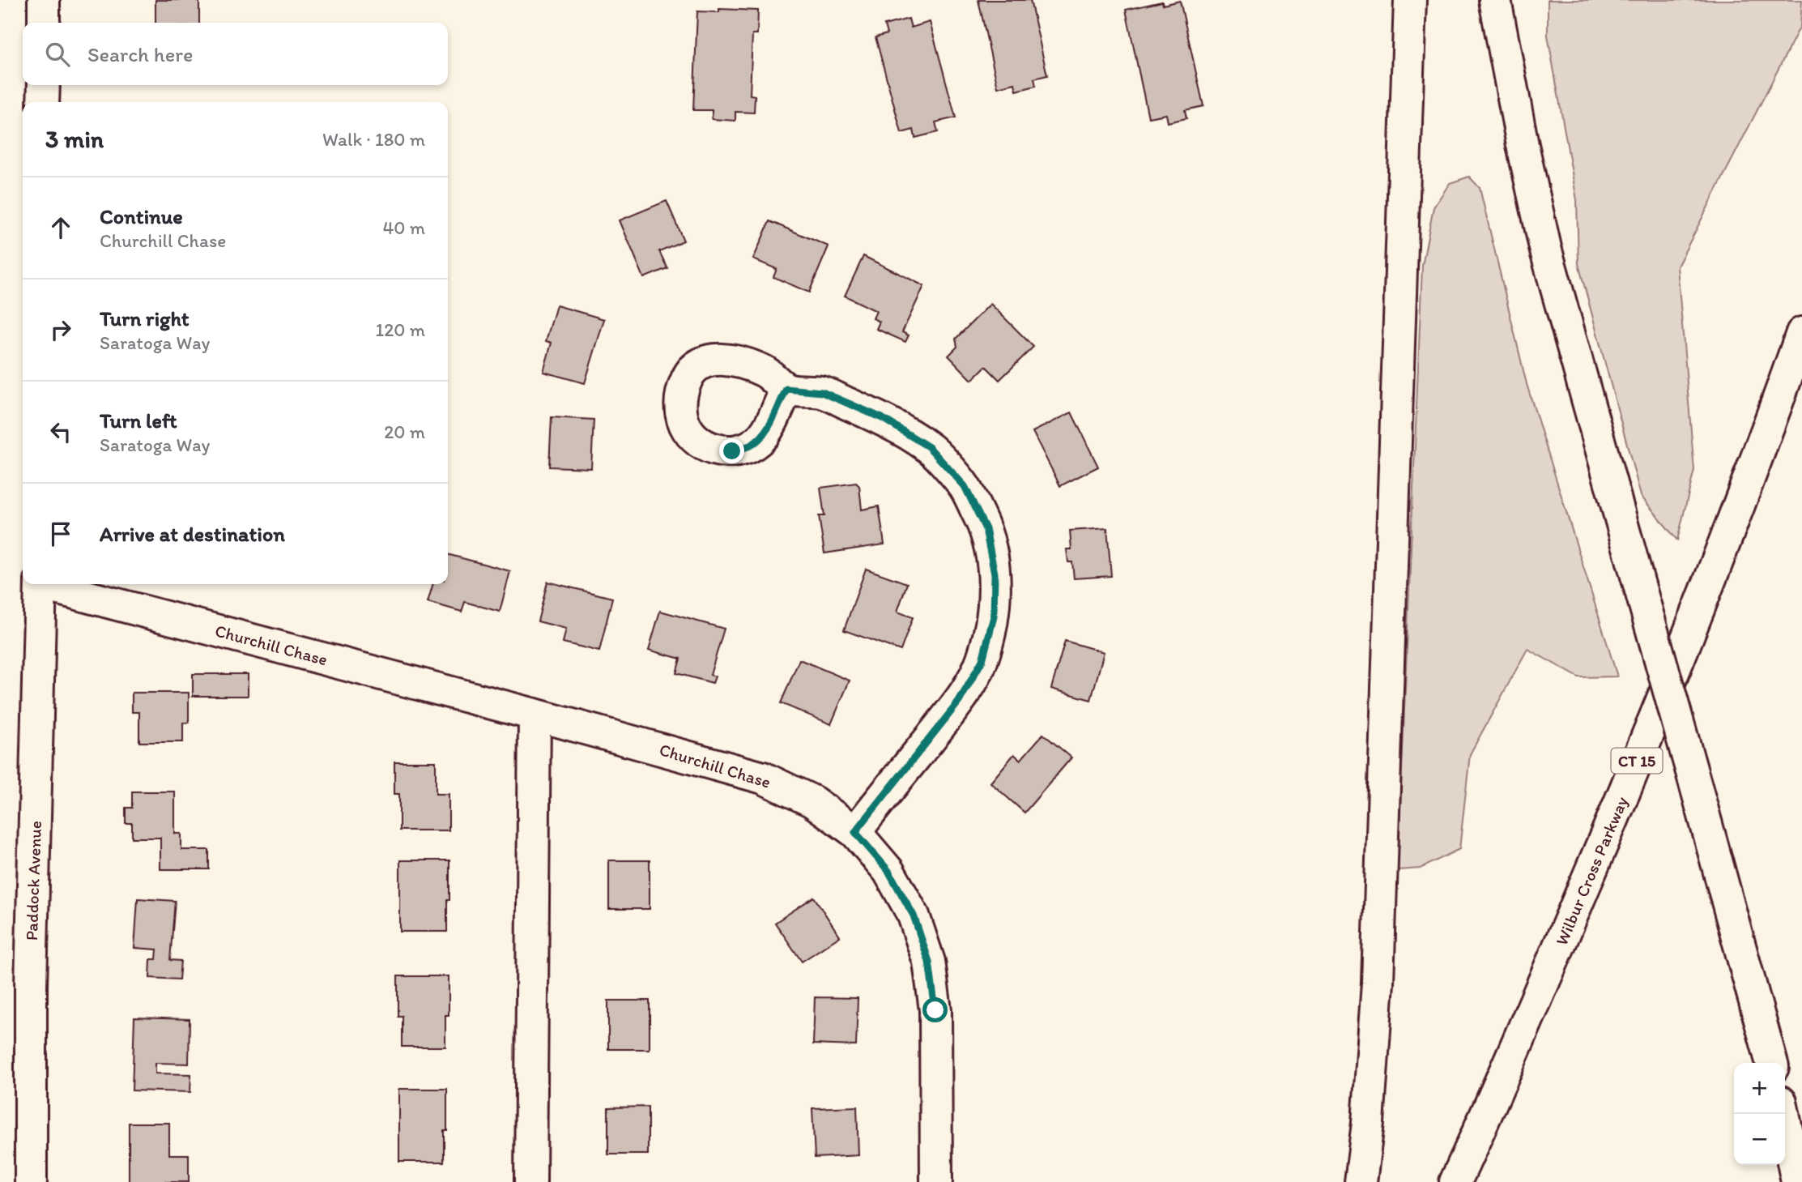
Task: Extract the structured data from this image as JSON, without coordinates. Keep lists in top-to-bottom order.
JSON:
{
  "streets": {
    "main road": [
      "Churchill Chase",
      "CT 15",
      "Wilbur Cross Parkway",
      "Paddock Avenue"
    ]
  },
  "page": {
    "search": "Search here",
    "heading": ["3 min", "Walk · 180 m"],
    "list": [
      ["Continue", "Churchill Chase", "40 m"],
      ["Turn right", "Saratoga Way", "120 m"],
      ["Turn left", "Saratoga Way", "20 m"],
      "Arrive at destination"
    ],
    "map_buttons": ["+", "−"]
  }
}
